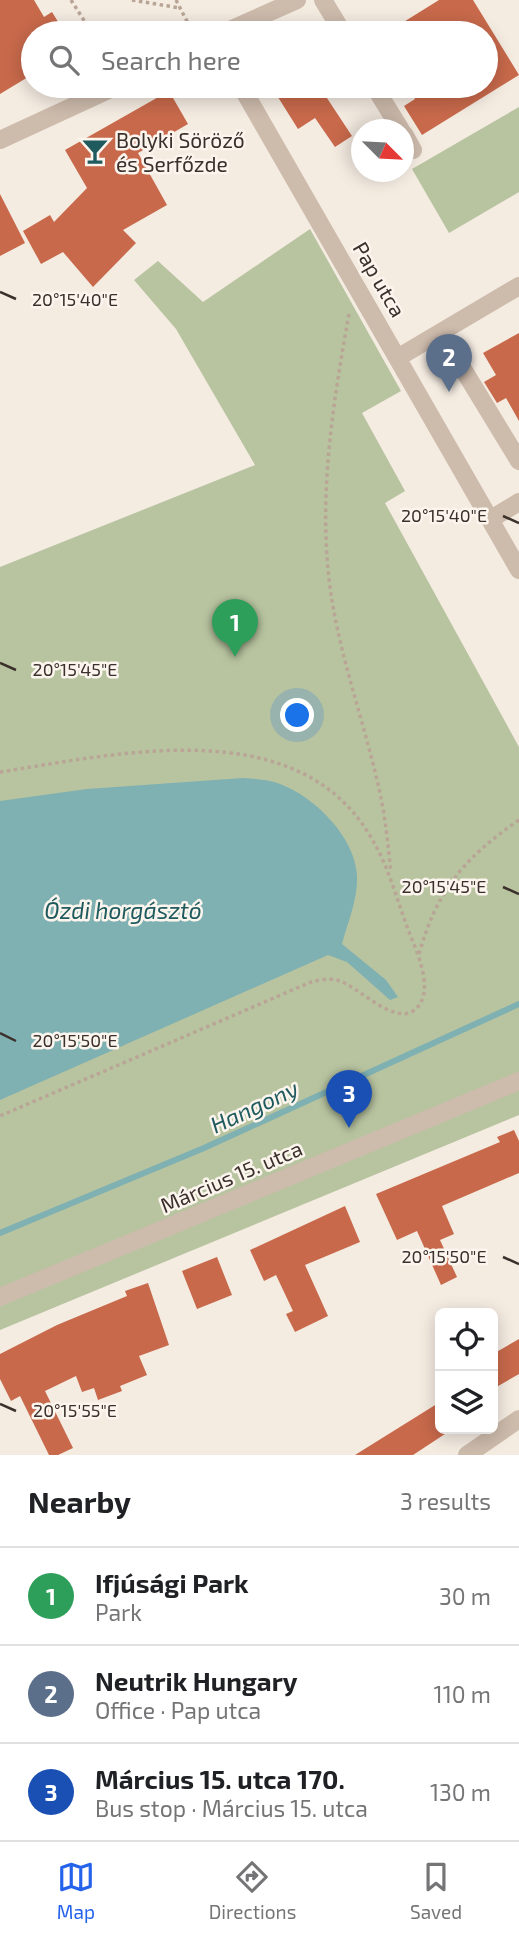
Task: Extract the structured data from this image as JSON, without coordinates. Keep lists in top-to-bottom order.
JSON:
{
  "streets": {
    "street": ["Pap utca", "Március 15. utca"]
  },
  "water": ["Ózdi horgásztó", "Hangony"],
  "places": {
    "bar": ["Bolyki Söröző és Serfőzde"]
  },
  "north": "bottom right",
  "page": {
    "search": "Search here",
    "pins": ["2", "1", "3"],
    "heading": ["Nearby", "3 results"],
    "list": [
      {
        "mark": "1",
        "name": "Ifjúsági Park",
        "note": "Park",
        "value": "30 m"
      },
      {
        "mark": "2",
        "name": "Neutrik Hungary",
        "note": "Office · Pap utca",
        "value": "110 m"
      },
      {
        "mark": "3",
        "name": "Március 15. utca 170.",
        "note": "Bus stop · Március 15. utca",
        "value": "130 m"
      }
    ],
    "nav": ["Map", "Directions", "Saved"]
  },
  "coordinates": [
    "20°15'40\"E",
    "20°15'45\"E",
    "20°15'50\"E",
    "20°15'55\"E"
  ]
}
